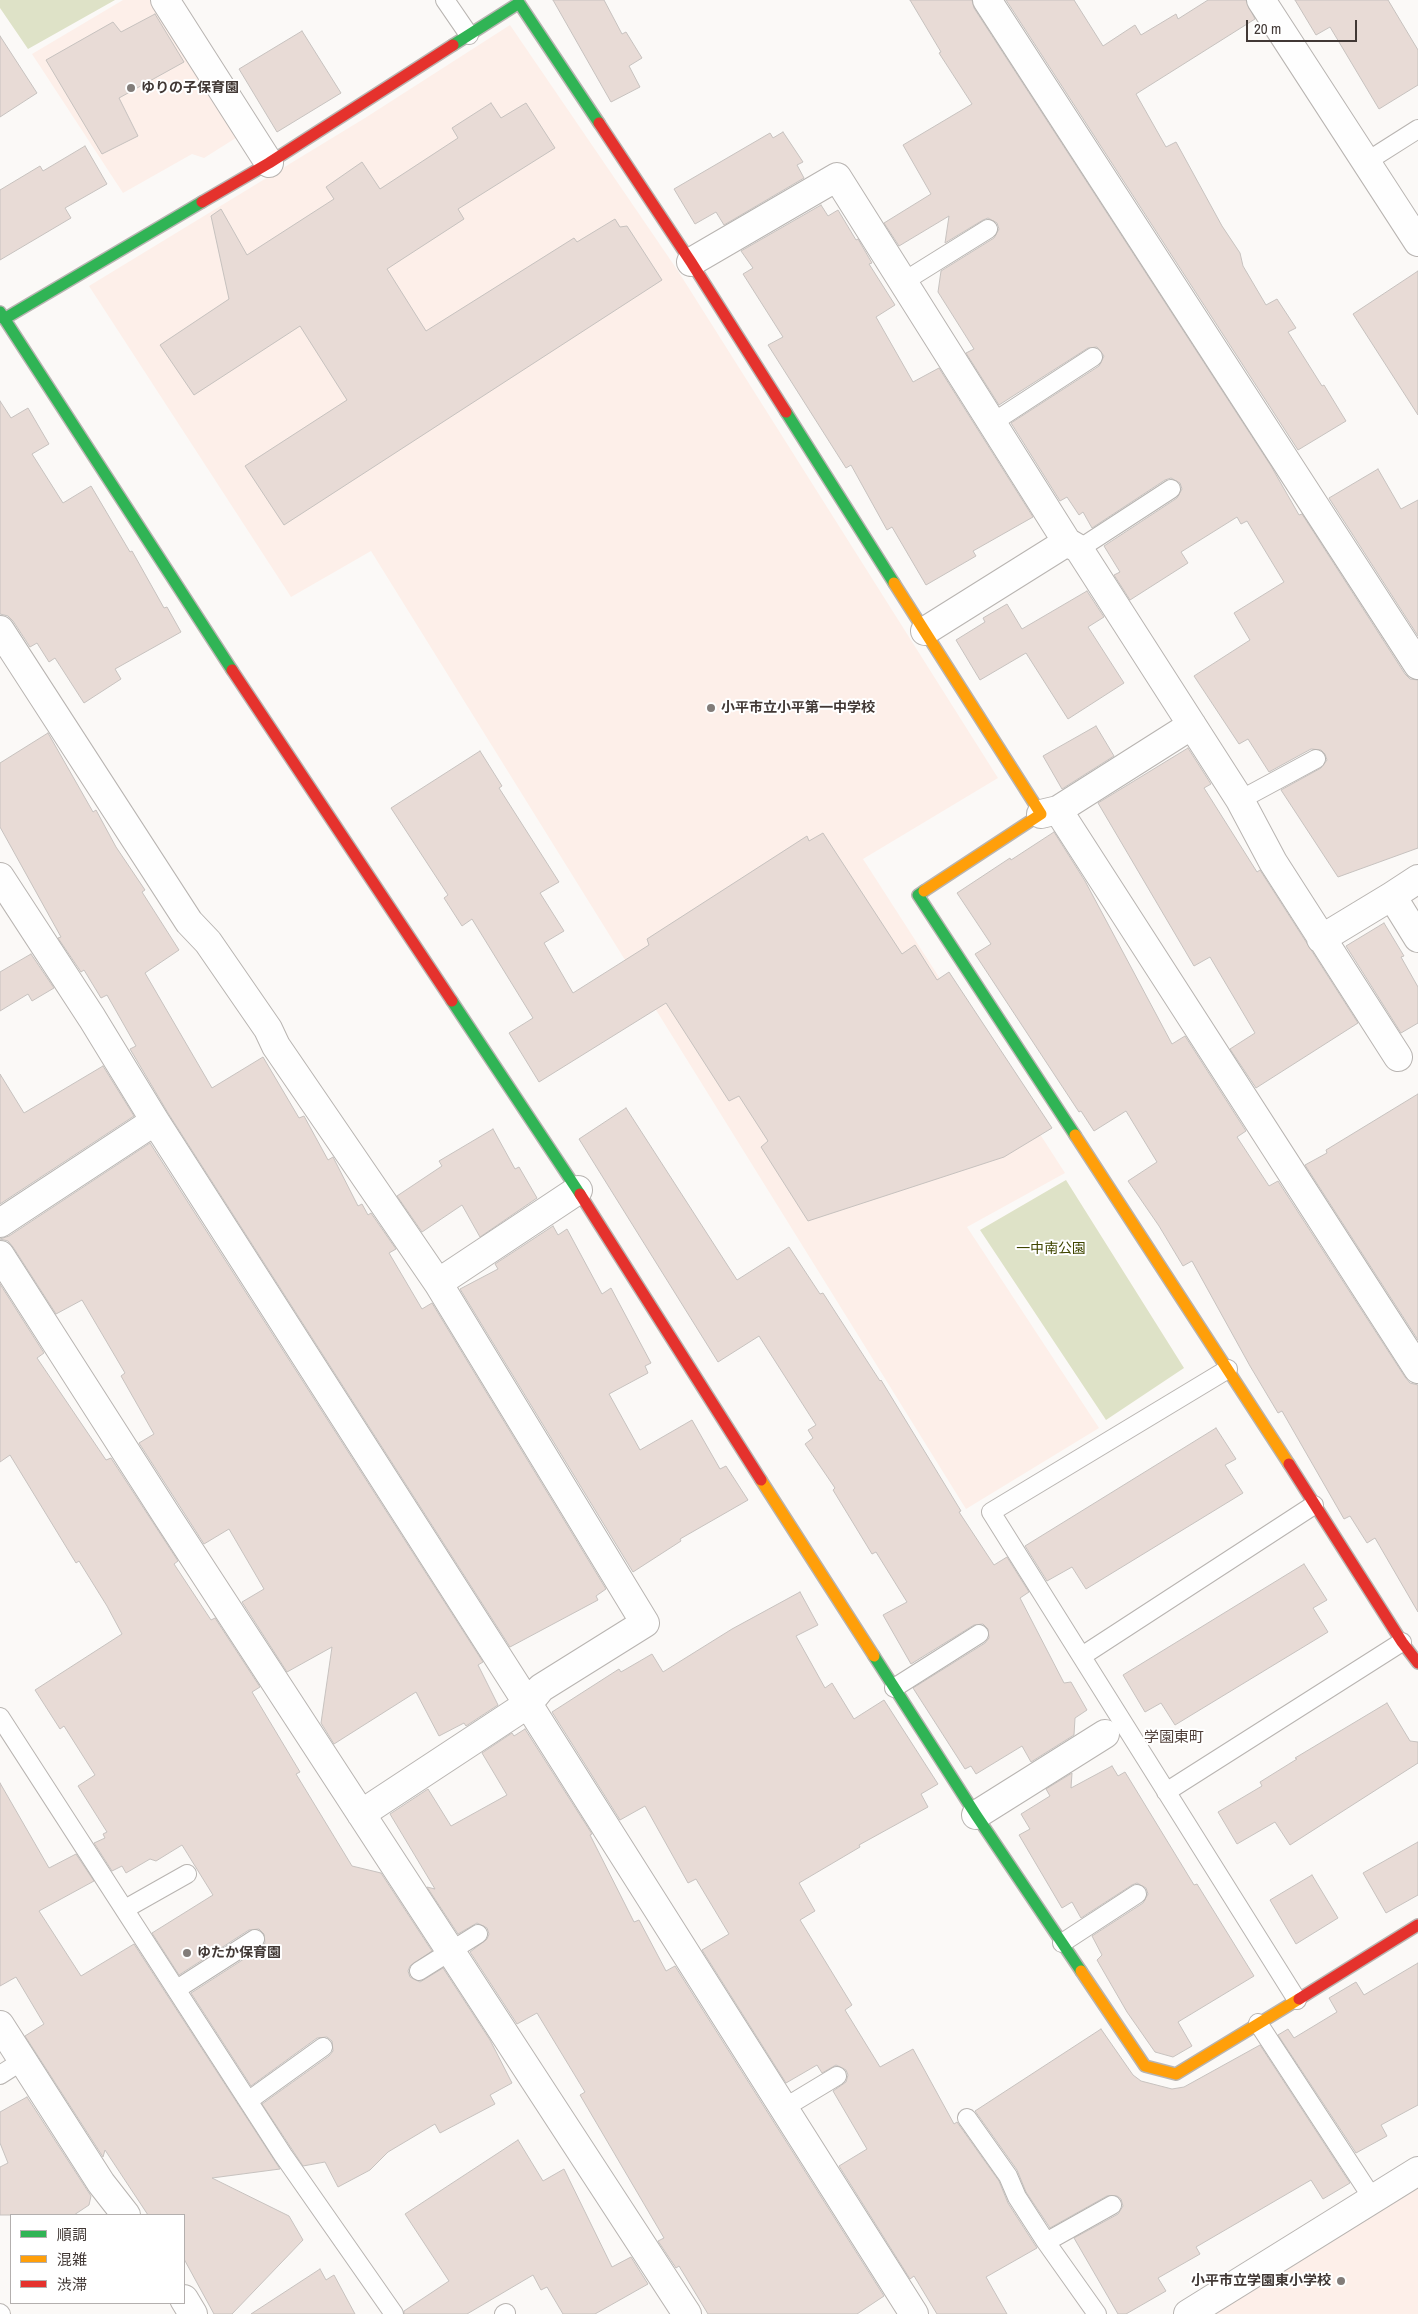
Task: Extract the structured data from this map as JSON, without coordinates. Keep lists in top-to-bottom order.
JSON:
{
  "districts": ["学園東町"],
  "parks": ["一中南公園"],
  "places": [
    "ゆりの子保育園",
    "小平市立小平第一中学校",
    "ゆたか保育園",
    "小平市立学園東小学校"
  ],
  "legend": ["順調", "混雑", "渋滞"],
  "scale_bar": "20 m"
}
